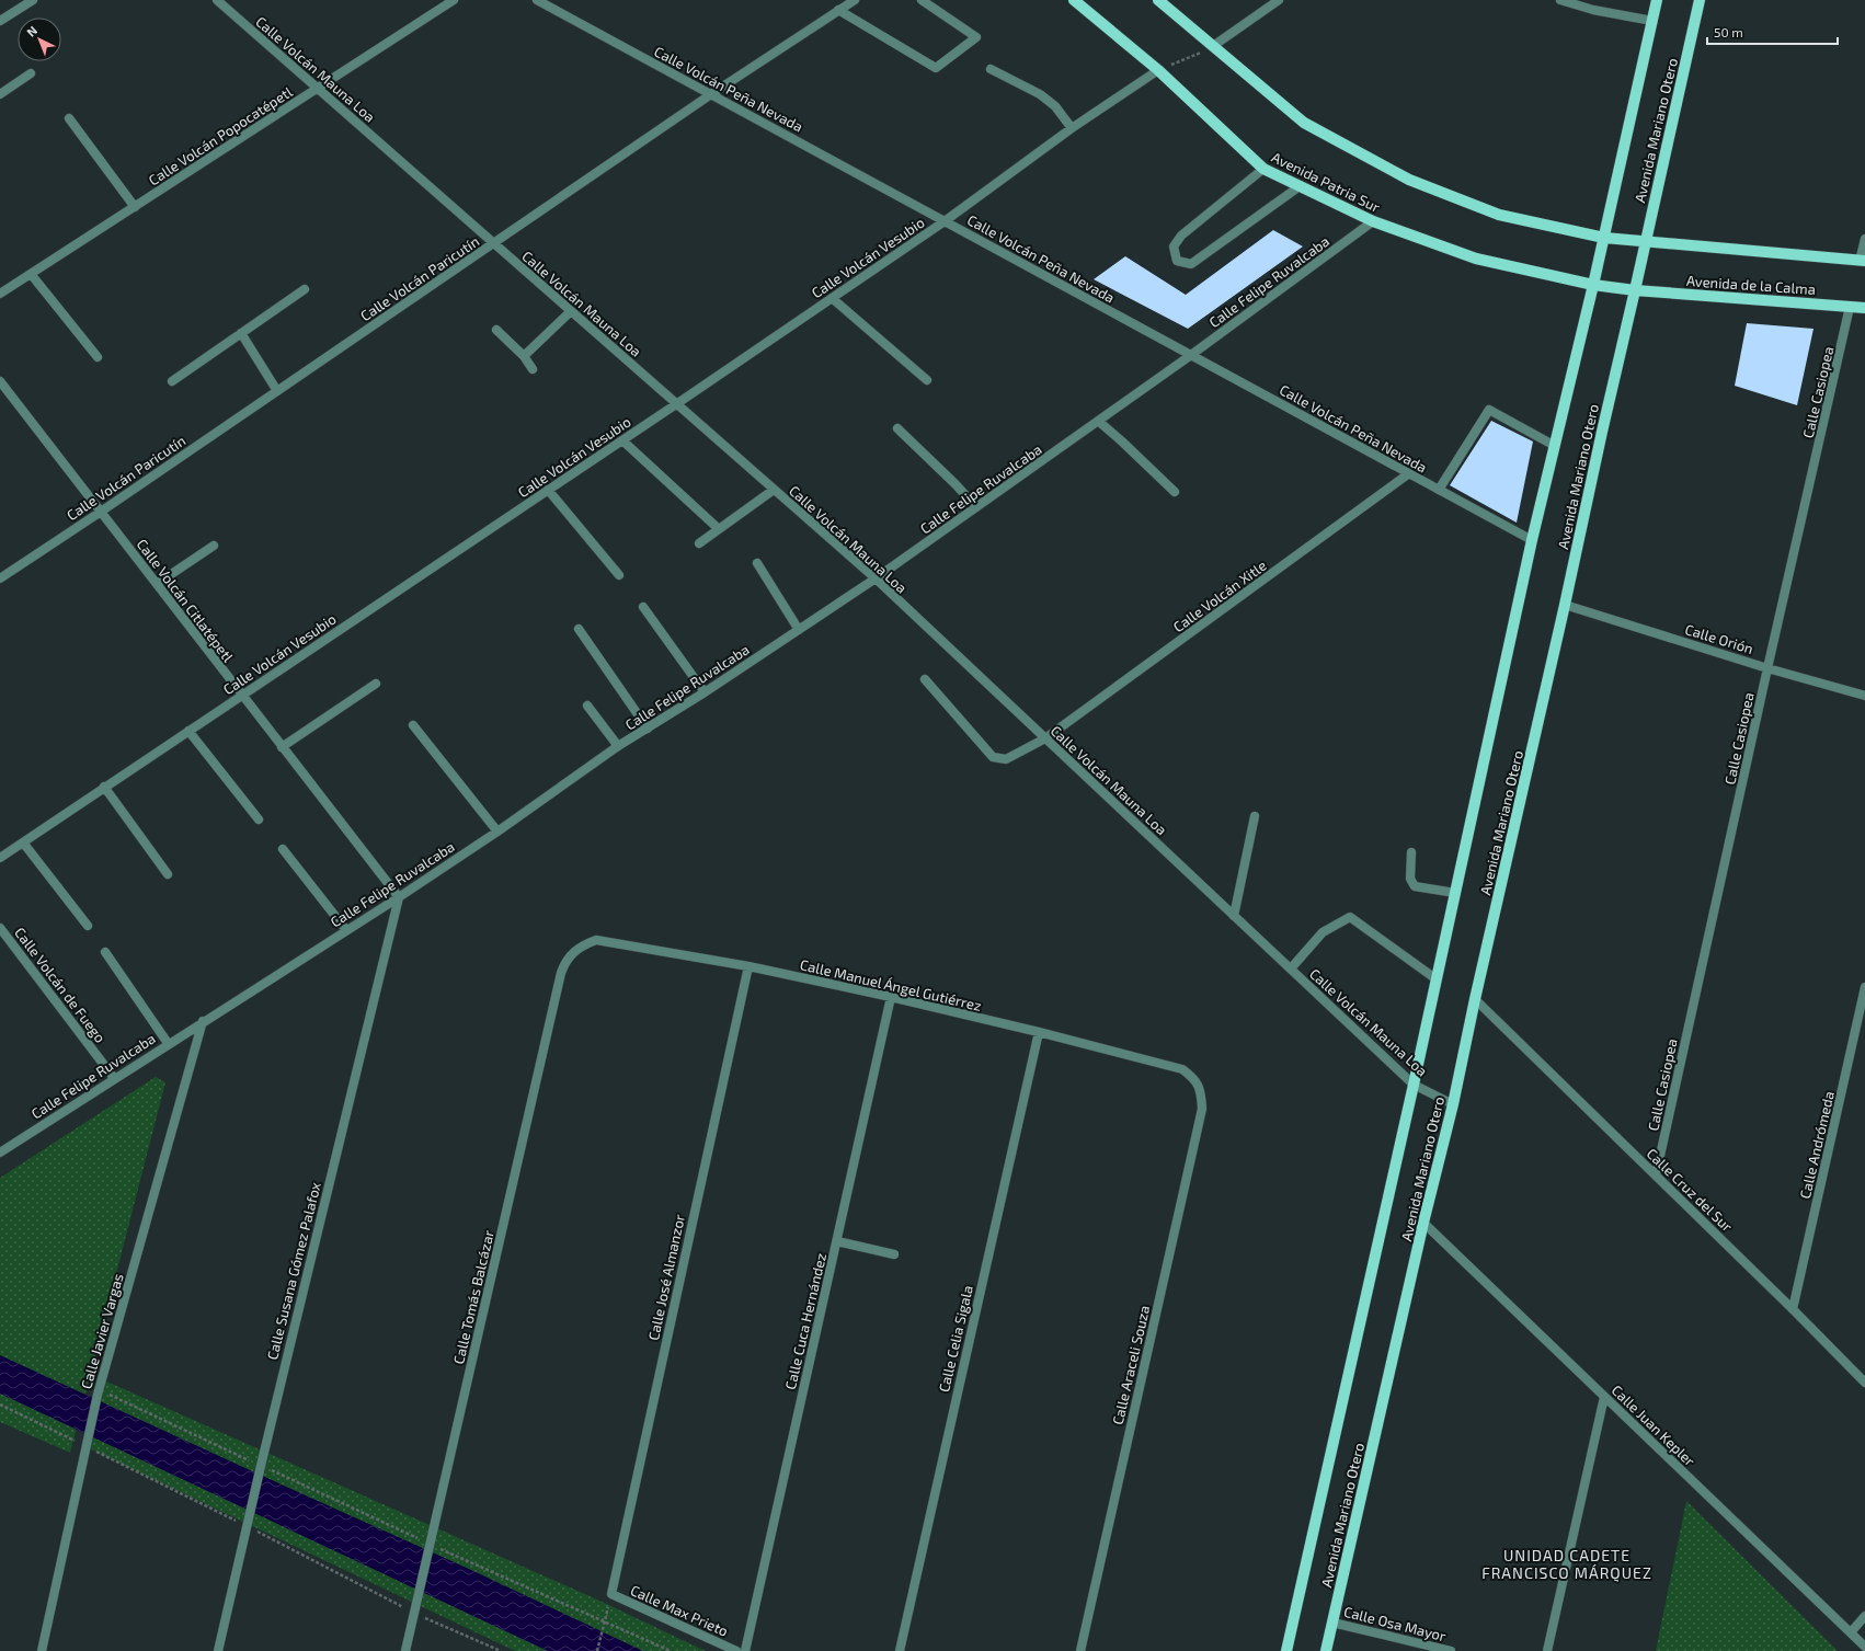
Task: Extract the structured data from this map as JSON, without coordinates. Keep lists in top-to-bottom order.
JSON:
{
  "streets": {
    "main road": ["Avenida Mariano Otero", "Avenida Patria Sur", "Avenida de la Calma"],
    "street": [
      "Calle Volcán Mauna Loa",
      "Calle Volcán Peña Nevada",
      "Calle Volcán Popocatépetl",
      "Calle Volcán Vesubio",
      "Calle Volcán Paricutín",
      "Calle Felipe Ruvalcaba",
      "Calle Casiopea",
      "Calle Volcán Xitle",
      "Calle Volcán Citlatépetl",
      "Calle Orión",
      "Calle Volcán de Fuego",
      "Calle Manuel Ángel Gutiérrez",
      "Calle Andrómeda",
      "Calle Cruz del Sur",
      "Calle Susana Gómez Palafox",
      "Calle José Almanzor",
      "Calle Tomás Balcázar",
      "Calle Cuca Hernández",
      "Calle Javier Vargas",
      "Calle Celia Sigala",
      "Calle Araceli Souza",
      "Calle Juan Kepler",
      "Calle Max Prieto",
      "Calle Osa Mayor"
    ]
  },
  "crossings": [
    ["Calle Volcán Mauna Loa", "Avenida Mariano Otero"],
    ["Calle Volcán Mauna Loa", "Calle Volcán Popocatépetl"],
    ["Calle Volcán Mauna Loa", "Calle Volcán Vesubio"],
    ["Calle Volcán Mauna Loa", "Calle Volcán Paricutín"],
    ["Calle Volcán Mauna Loa", "Calle Felipe Ruvalcaba"],
    ["Calle Volcán Mauna Loa", "Calle Volcán Xitle"],
    ["Calle Volcán Peña Nevada", "Avenida Mariano Otero"],
    ["Calle Volcán Peña Nevada", "Calle Volcán Vesubio"],
    ["Calle Volcán Peña Nevada", "Calle Volcán Paricutín"],
    ["Calle Volcán Peña Nevada", "Calle Felipe Ruvalcaba"],
    ["Calle Volcán Peña Nevada", "Calle Volcán Xitle"],
    ["Avenida Mariano Otero", "Avenida Patria Sur"],
    ["Avenida Mariano Otero", "Avenida de la Calma"],
    ["Avenida Mariano Otero", "Calle Orión"],
    ["Avenida Mariano Otero", "Calle Cruz del Sur"],
    ["Avenida Mariano Otero", "Calle Juan Kepler"],
    ["Avenida Mariano Otero", "Calle Osa Mayor"],
    ["Avenida Patria Sur", "Calle Volcán Vesubio"],
    ["Avenida Patria Sur", "Calle Felipe Ruvalcaba"],
    ["Avenida Patria Sur", "Avenida de la Calma"],
    ["Calle Volcán Vesubio", "Calle Volcán Citlatépetl"],
    ["Calle Volcán Paricutín", "Calle Volcán Citlatépetl"],
    ["Calle Felipe Ruvalcaba", "Calle Volcán Citlatépetl"],
    ["Calle Felipe Ruvalcaba", "Calle Volcán de Fuego"],
    ["Calle Felipe Ruvalcaba", "Calle Susana Gómez Palafox"],
    ["Calle Felipe Ruvalcaba", "Calle Javier Vargas"],
    ["Avenida de la Calma", "Calle Casiopea"],
    ["Calle Casiopea", "Calle Orión"],
    ["Calle Casiopea", "Calle Cruz del Sur"],
    ["Calle Volcán Citlatépetl", "Calle Susana Gómez Palafox"],
    ["Calle Manuel Ángel Gutiérrez", "Calle José Almanzor"],
    ["Calle Manuel Ángel Gutiérrez", "Calle Tomás Balcázar"],
    ["Calle Manuel Ángel Gutiérrez", "Calle Cuca Hernández"],
    ["Calle Manuel Ángel Gutiérrez", "Calle Celia Sigala"],
    ["Calle Manuel Ángel Gutiérrez", "Calle Araceli Souza"],
    ["Calle Andrómeda", "Calle Cruz del Sur"],
    ["Calle José Almanzor", "Calle Max Prieto"]
  ],
  "districts": ["UNIDAD CADETE FRANCISCO MÁRQUEZ"],
  "scale_bar": "50 m",
  "north": "top left"
}
